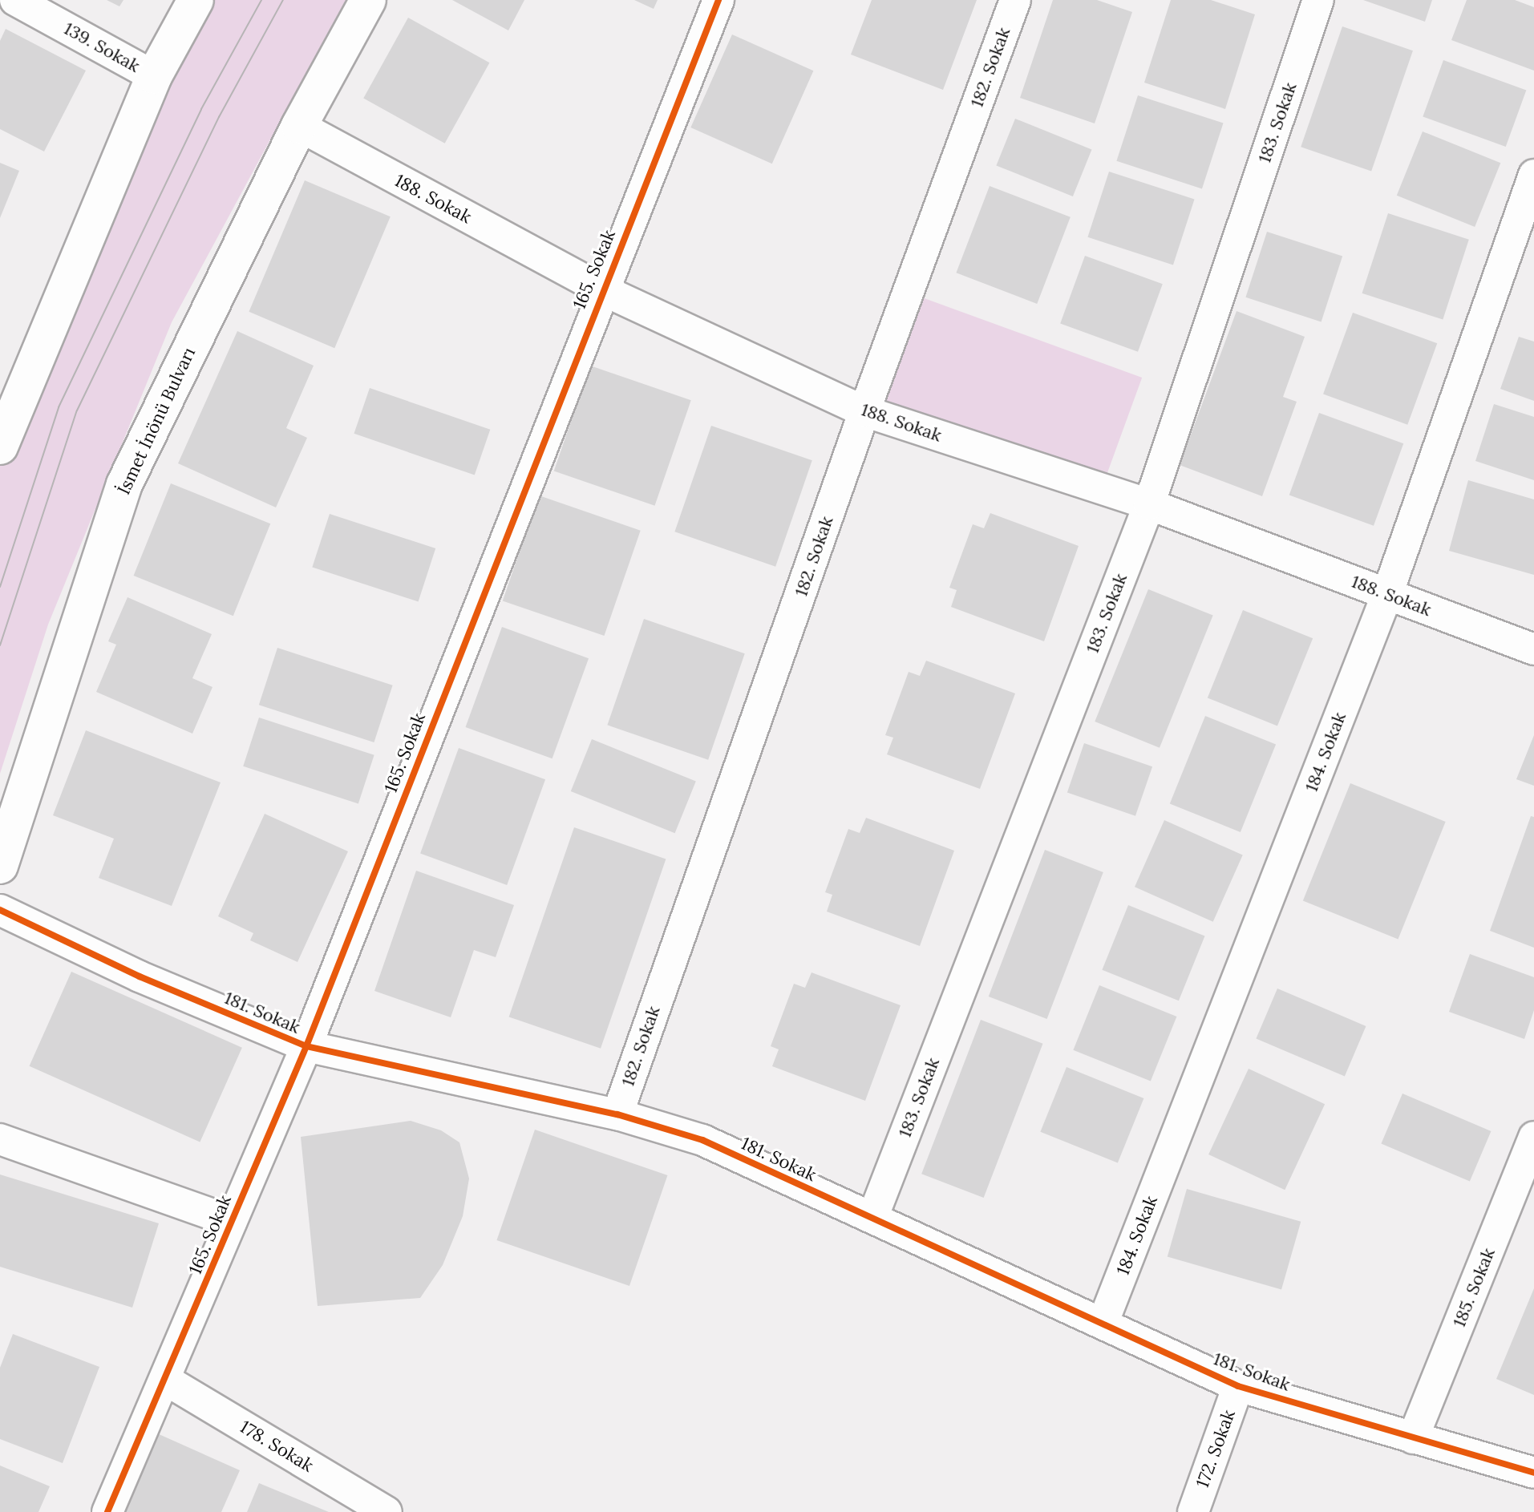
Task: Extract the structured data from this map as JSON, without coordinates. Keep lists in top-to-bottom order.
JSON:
{
  "streets": {
    "main road": ["İsmet İnönü Bulvarı"],
    "street": [
      "139. Sokak",
      "182. Sokak",
      "183. Sokak",
      "188. Sokak",
      "165. Sokak",
      "184. Sokak",
      "181. Sokak",
      "185. Sokak",
      "178. Sokak",
      "172. Sokak"
    ]
  },
  "crossings": [
    ["182. Sokak", "188. Sokak"],
    ["182. Sokak", "181. Sokak"],
    ["183. Sokak", "188. Sokak"],
    ["183. Sokak", "181. Sokak"],
    ["188. Sokak", "165. Sokak"],
    ["188. Sokak", "İsmet İnönü Bulvarı"],
    ["188. Sokak", "184. Sokak"],
    ["165. Sokak", "181. Sokak"],
    ["165. Sokak", "178. Sokak"],
    ["184. Sokak", "181. Sokak"],
    ["181. Sokak", "185. Sokak"],
    ["181. Sokak", "172. Sokak"]
  ]
}
